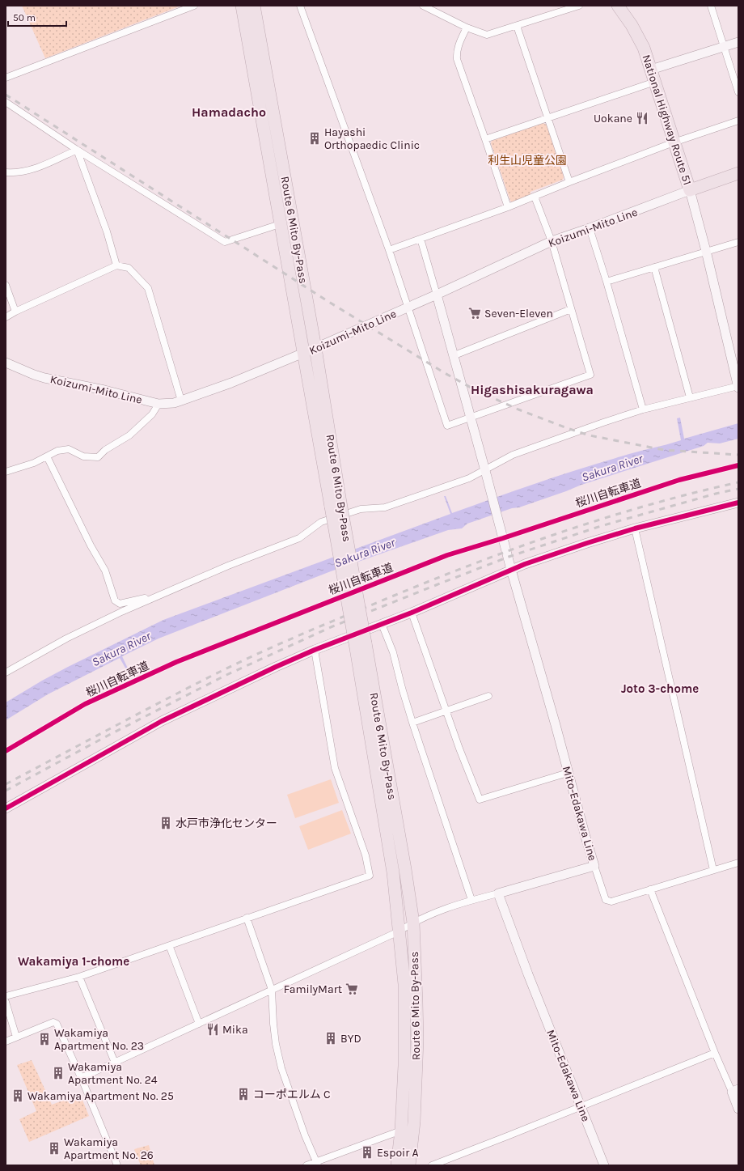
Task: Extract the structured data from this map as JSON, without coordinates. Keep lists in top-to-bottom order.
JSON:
{
  "streets": {
    "highway": ["National Highway Route 51", "Route 6 Mito By-Pass"],
    "main road": ["Koizumi-Mito Line", "Mito-Edakawa Line"],
    "cycle path": ["桜川自転車道"]
  },
  "crossings": [
    ["National Highway Route 51", "Koizumi-Mito Line"],
    ["Koizumi-Mito Line", "Route 6 Mito By-Pass"]
  ],
  "districts": [
    "Hamadacho",
    "Higashisakuragawa",
    "Joto 3-chome",
    "Wakamiya 1-chome"
  ],
  "water": ["Sakura River"],
  "parks": ["利生山児童公園"],
  "places": {
    "restaurant": ["Uokane", "Mika"],
    "building": [
      "Hayashi Orthopaedic Clinic",
      "水戸市浄化センター",
      "BYD",
      "Wakamiya Apartment No. 23",
      "Wakamiya Apartment No. 24",
      "コーポエルム C",
      "Wakamiya Apartment No. 25",
      "Wakamiya Apartment No. 26",
      "Espoir A"
    ],
    "supermarket": ["Seven-Eleven", "FamilyMart"]
  },
  "scale_bar": "50 m"
}
